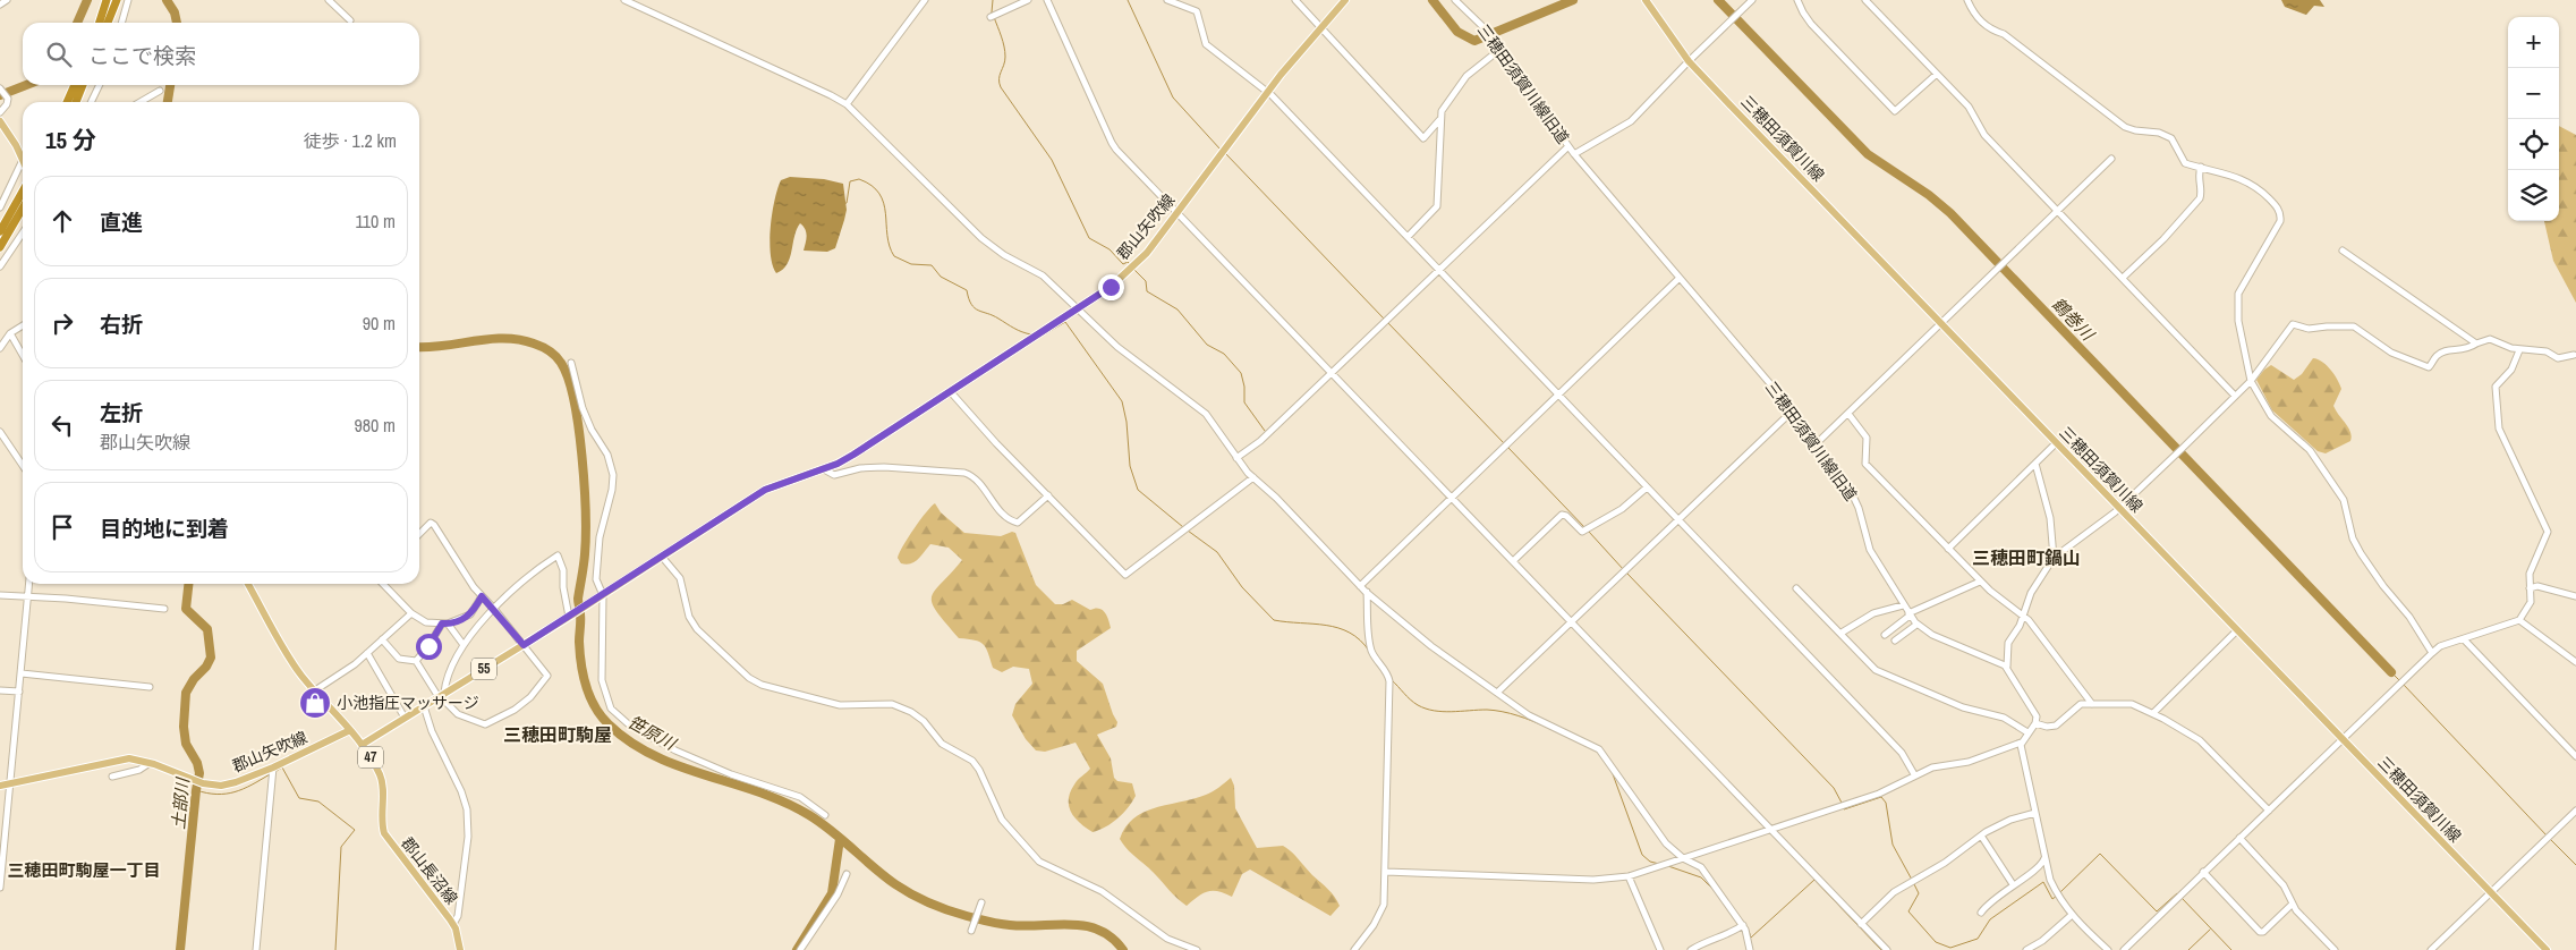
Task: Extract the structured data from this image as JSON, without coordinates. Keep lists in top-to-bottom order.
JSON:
{
  "streets": {
    "main road": [
      "三穂田須賀川線",
      "郡山矢吹線",
      "55",
      "47",
      "郡山長沼線"
    ],
    "street": ["三穂田須賀川線旧道"]
  },
  "crossings": [
    ["郡山矢吹線", "郡山長沼線"]
  ],
  "districts": ["三穂田町鍋山", "三穂田町駒屋", "三穂田町駒屋一丁目"],
  "water": ["鶴巻川", "笹原川", "土部川"],
  "places": {
    "shop": ["小池指圧マッサージ"]
  },
  "page": {
    "map_buttons": ["+", "−"],
    "search": "ここで検索",
    "heading": ["15 分", "徒歩 · 1.2 km"],
    "list": [
      ["直進", "110 m"],
      ["右折", "90 m"],
      ["左折", "郡山矢吹線", "980 m"],
      "目的地に到着"
    ]
  }
}
